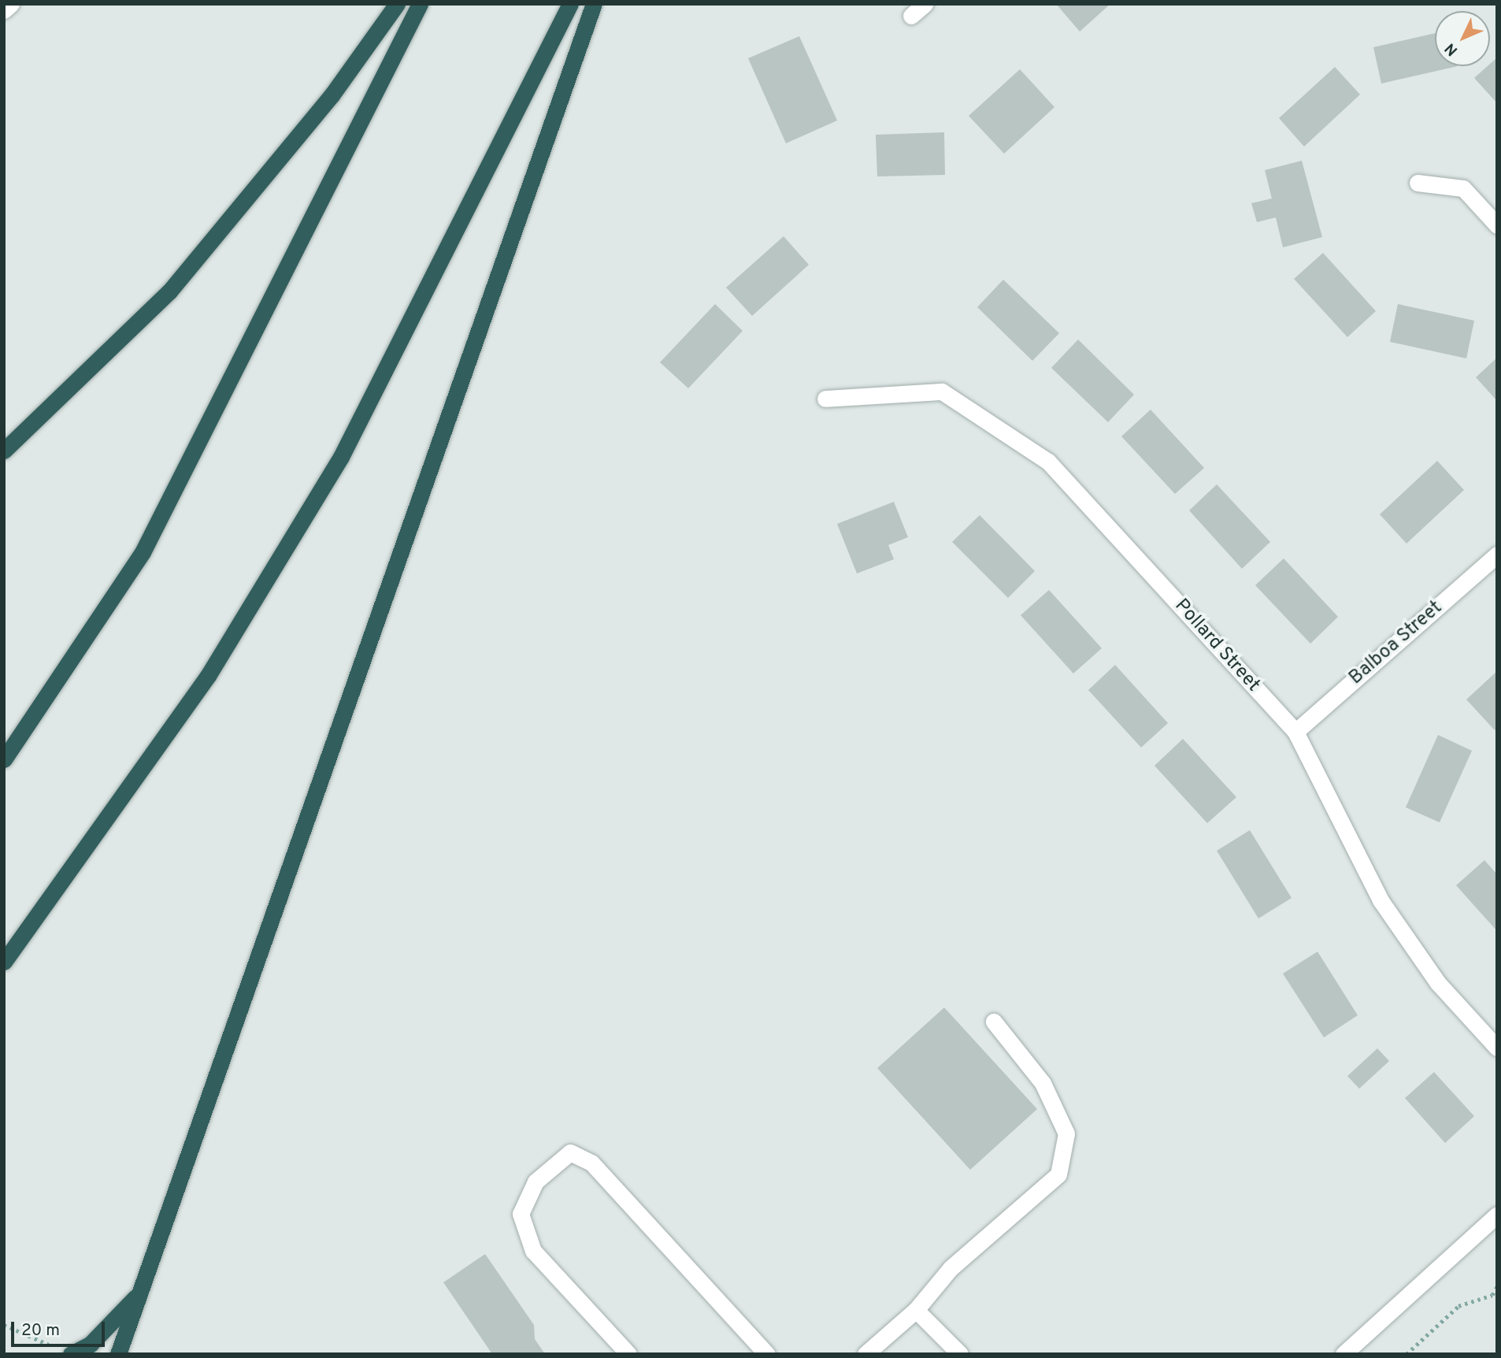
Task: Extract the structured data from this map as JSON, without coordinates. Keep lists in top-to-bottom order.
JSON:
{
  "streets": {
    "street": ["Balboa Street", "Pollard Street"]
  },
  "crossings": [
    ["Balboa Street", "Pollard Street"]
  ],
  "scale_bar": "20 m",
  "north": "bottom left"
}
